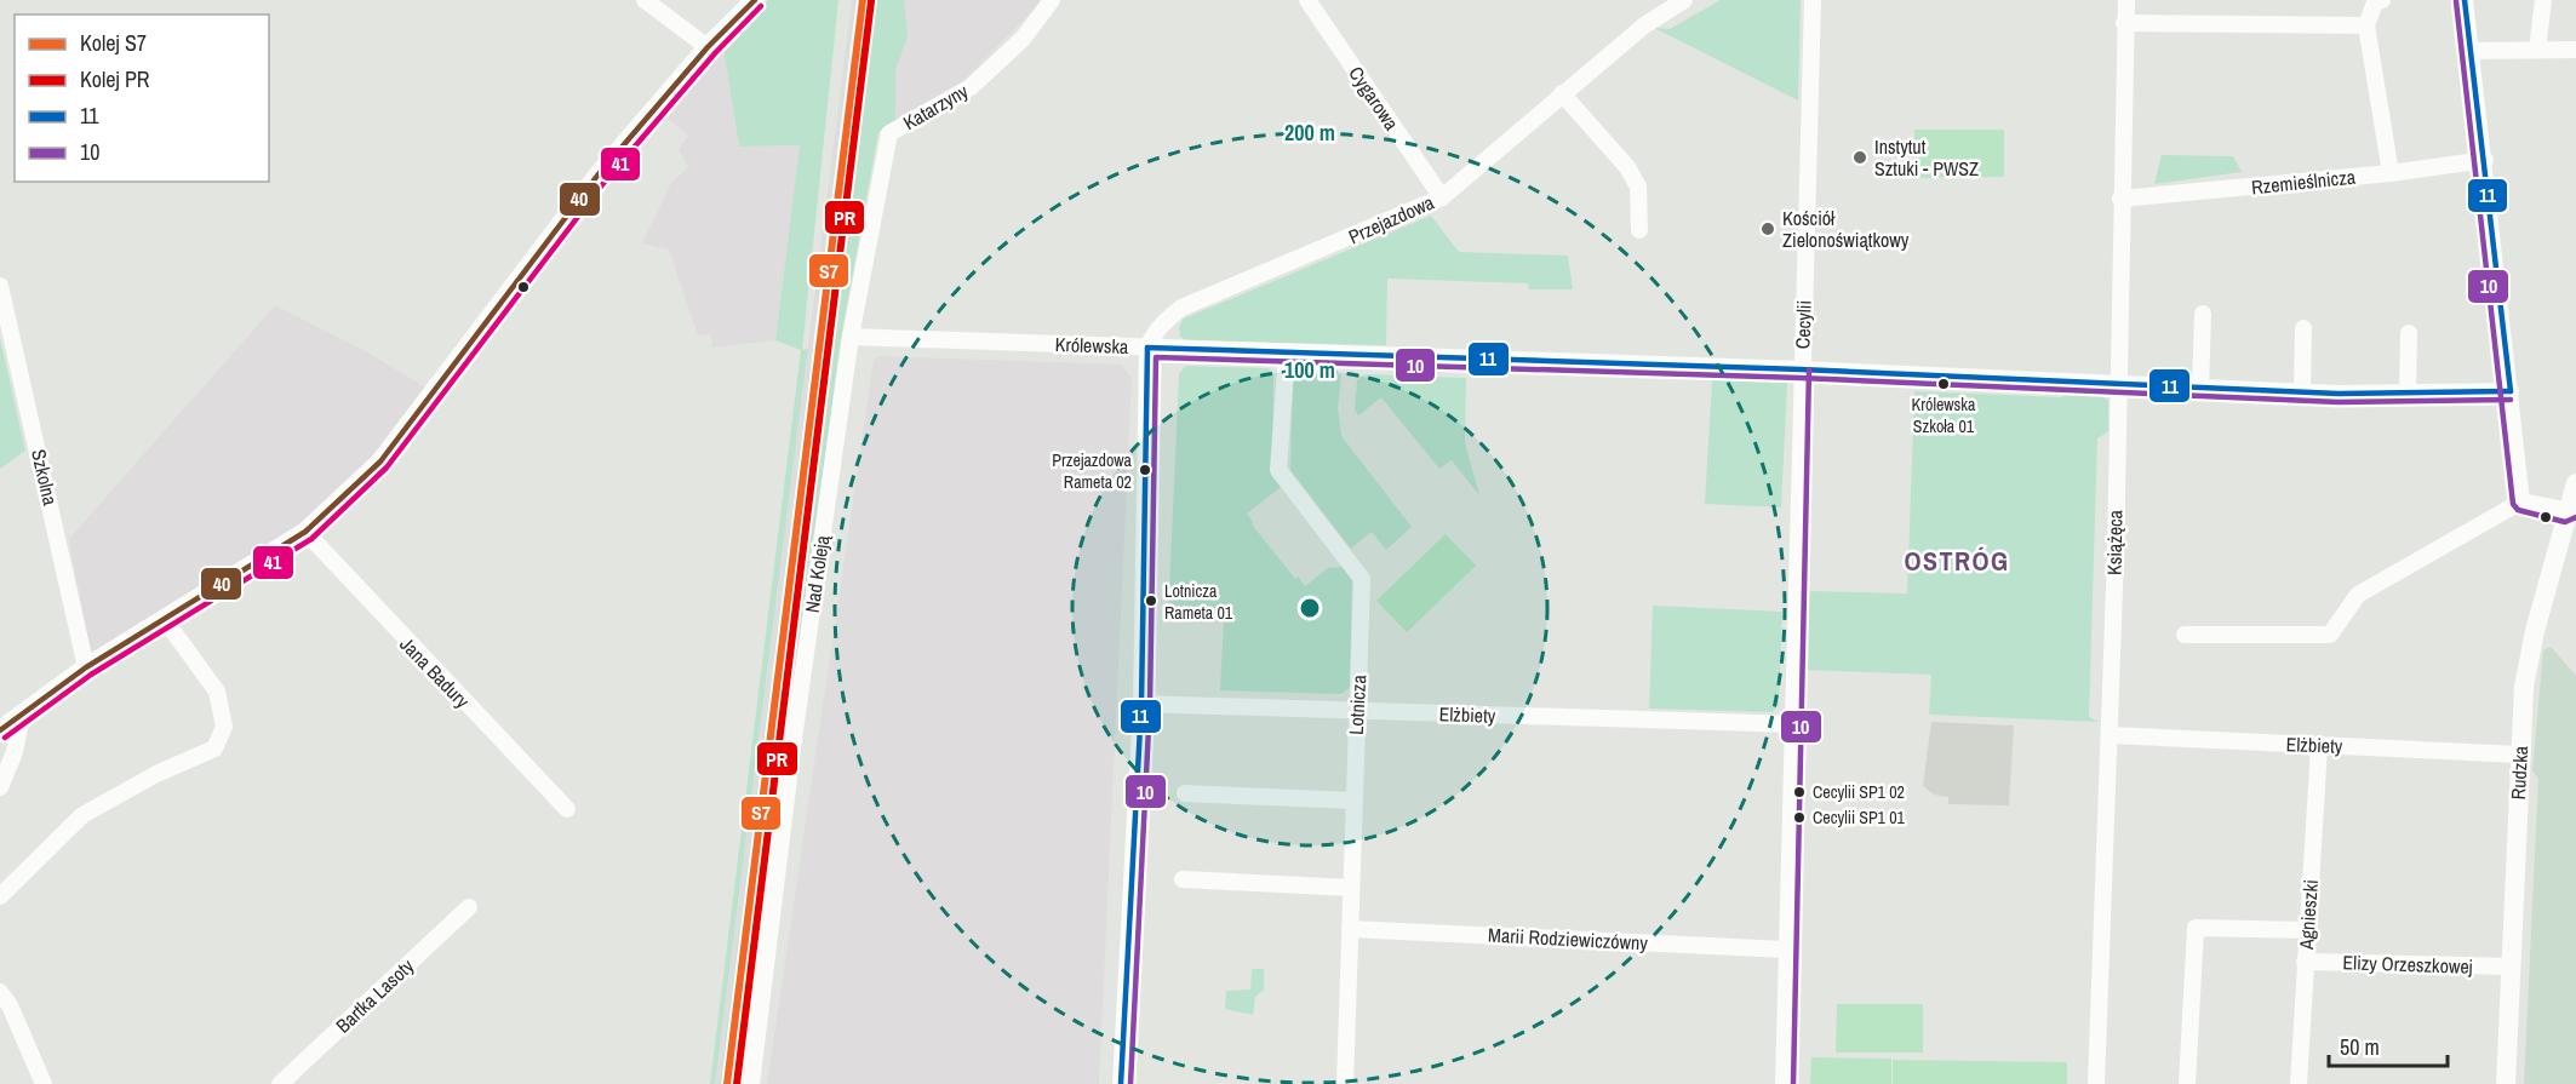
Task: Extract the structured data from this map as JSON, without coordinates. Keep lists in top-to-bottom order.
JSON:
{
  "streets": {
    "street": [
      "Cygarowa",
      "Katarzyny",
      "Rzemieślnicza",
      "Przejazdowa",
      "Cecylii",
      "Królewska",
      "Szkolna",
      "Książęca",
      "Nad Koleją",
      "Jana Badury",
      "Lotnicza",
      "Elżbiety",
      "Rudzka",
      "Agnieszki",
      "Marii Rodziewiczówny",
      "Elizy Orzeszkowej",
      "Bartka Lasoty"
    ]
  },
  "crossings": [
    ["Cygarowa", "Przejazdowa"],
    ["Katarzyny", "Nad Koleją"],
    ["Rzemieślnicza", "Książęca"],
    ["Przejazdowa", "Królewska"],
    ["Cecylii", "Królewska"],
    ["Cecylii", "Elżbiety"],
    ["Cecylii", "Marii Rodziewiczówny"],
    ["Królewska", "Książęca"],
    ["Królewska", "Nad Koleją"],
    ["Królewska", "Lotnicza"],
    ["Książęca", "Elżbiety"],
    ["Lotnicza", "Elżbiety"],
    ["Lotnicza", "Marii Rodziewiczówny"],
    ["Elżbiety", "Rudzka"],
    ["Elżbiety", "Agnieszki"],
    ["Rudzka", "Elizy Orzeszkowej"],
    ["Agnieszki", "Elizy Orzeszkowej"]
  ],
  "districts": ["OSTRÓG"],
  "places": [
    "Instytut Sztuki - PWSZ",
    "Kościół Zielonoświątkowy",
    "Królewska Szkoła 01",
    "Przejazdowa Rameta 02",
    "Lotnicza Rameta 01",
    "Cecylii SP1 02",
    "Cecylii SP1 01"
  ],
  "lines": [
    "rail line S7",
    "transit line 11",
    "transit line 40",
    "rail line PR",
    "transit line 10",
    "transit line 41"
  ],
  "legend": [
    "Kolej S7",
    "Kolej PR",
    "11",
    "10"
  ],
  "scale_bar": "50 m",
  "rings": ["200 m", "100 m"]
}
